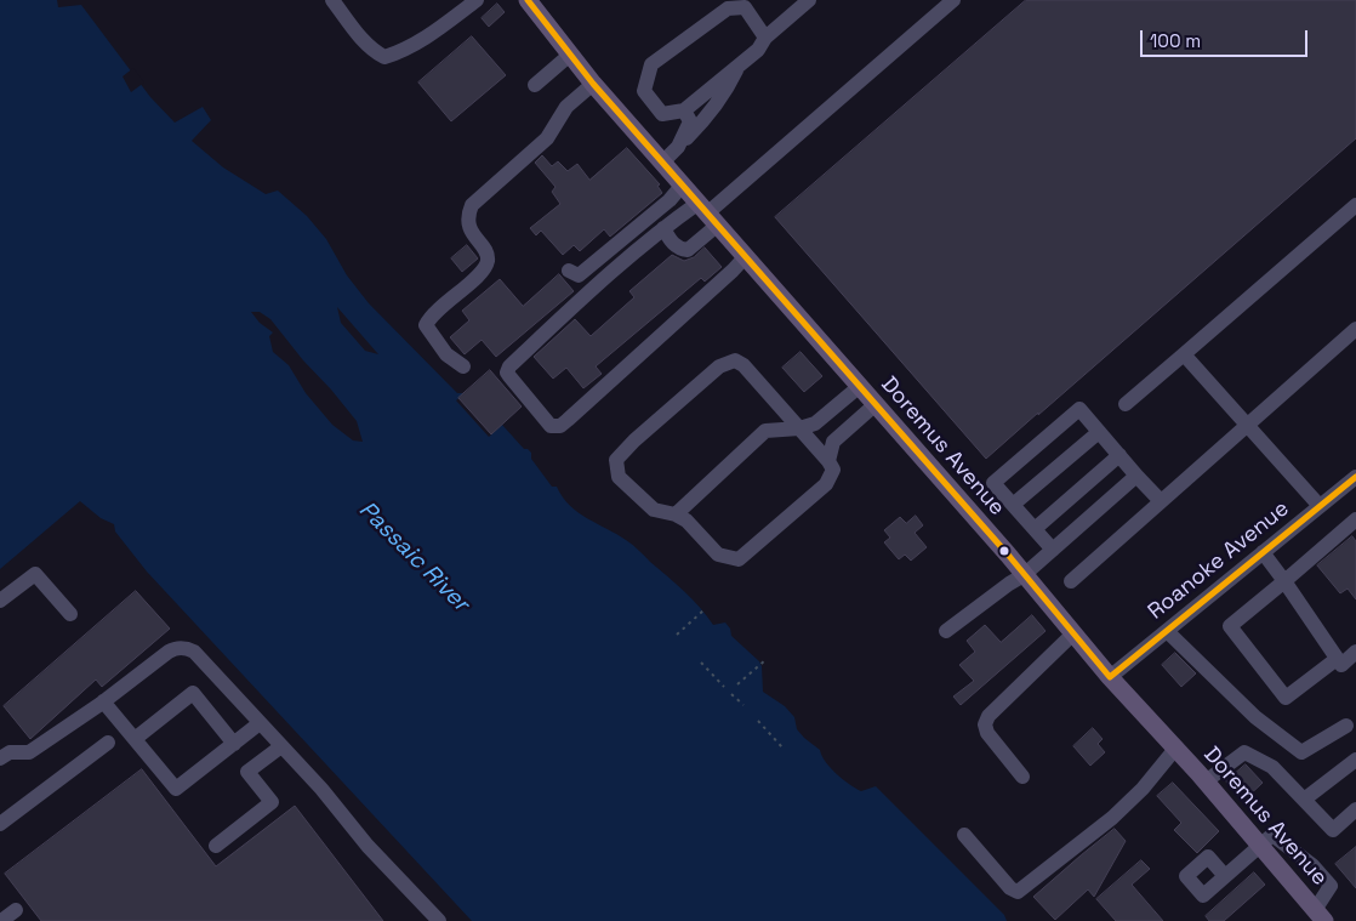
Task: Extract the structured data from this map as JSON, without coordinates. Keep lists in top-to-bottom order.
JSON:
{
  "streets": {
    "main road": ["Doremus Avenue"],
    "street": ["Roanoke Avenue"]
  },
  "crossings": [
    ["Doremus Avenue", "Roanoke Avenue"]
  ],
  "water": ["Passaic River"],
  "scale_bar": "100 m"
}
